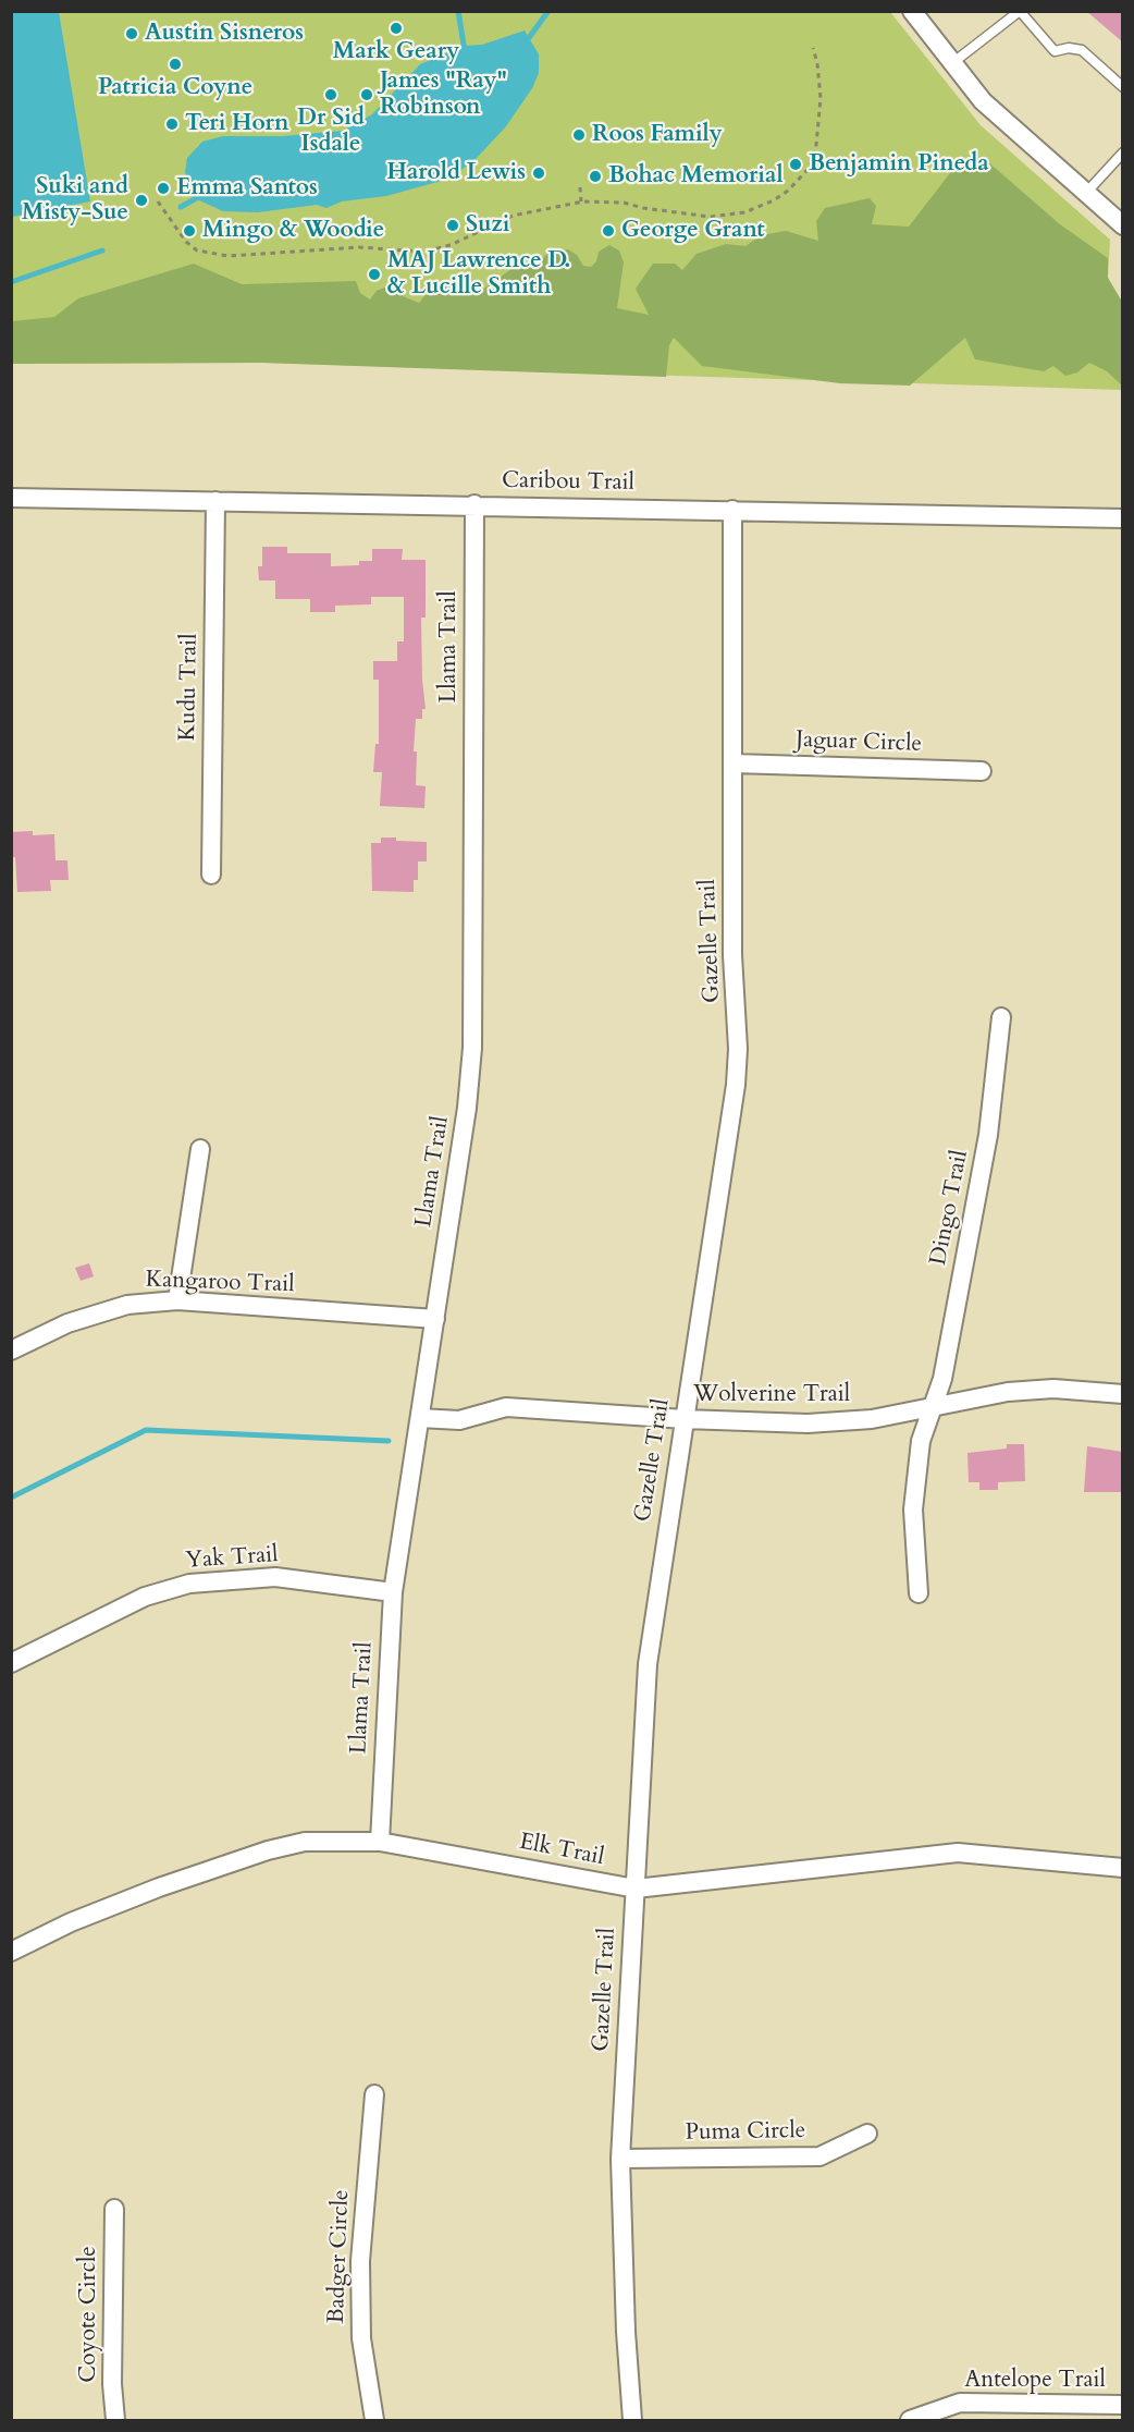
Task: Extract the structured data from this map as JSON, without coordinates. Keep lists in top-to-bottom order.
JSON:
{
  "streets": {
    "street": [
      "Caribou Trail",
      "Llama Trail",
      "Kudu Trail",
      "Jaguar Circle",
      "Gazelle Trail",
      "Dingo Trail",
      "Kangaroo Trail",
      "Wolverine Trail",
      "Yak Trail",
      "Elk Trail",
      "Puma Circle",
      "Badger Circle",
      "Coyote Circle",
      "Antelope Trail"
    ]
  },
  "crossings": [
    ["Caribou Trail", "Llama Trail"],
    ["Caribou Trail", "Kudu Trail"],
    ["Caribou Trail", "Gazelle Trail"],
    ["Llama Trail", "Kangaroo Trail"],
    ["Llama Trail", "Wolverine Trail"],
    ["Llama Trail", "Yak Trail"],
    ["Llama Trail", "Elk Trail"],
    ["Jaguar Circle", "Gazelle Trail"],
    ["Gazelle Trail", "Wolverine Trail"],
    ["Gazelle Trail", "Elk Trail"],
    ["Gazelle Trail", "Puma Circle"],
    ["Dingo Trail", "Wolverine Trail"]
  ],
  "places": [
    "Mark Geary",
    "Austin Sisneros",
    "Patricia Coyne",
    "Dr Sid Isdale",
    "James \"Ray\" Robinson",
    "Teri Horn",
    "Roos Family",
    "Benjamin Pineda",
    "Harold Lewis",
    "Bohac Memorial",
    "Emma Santos",
    "Suki and Misty-Sue",
    "Suzi",
    "Mingo & Woodie",
    "George Grant",
    "MAJ Lawrence D. & Lucille Smith"
  ]
}
